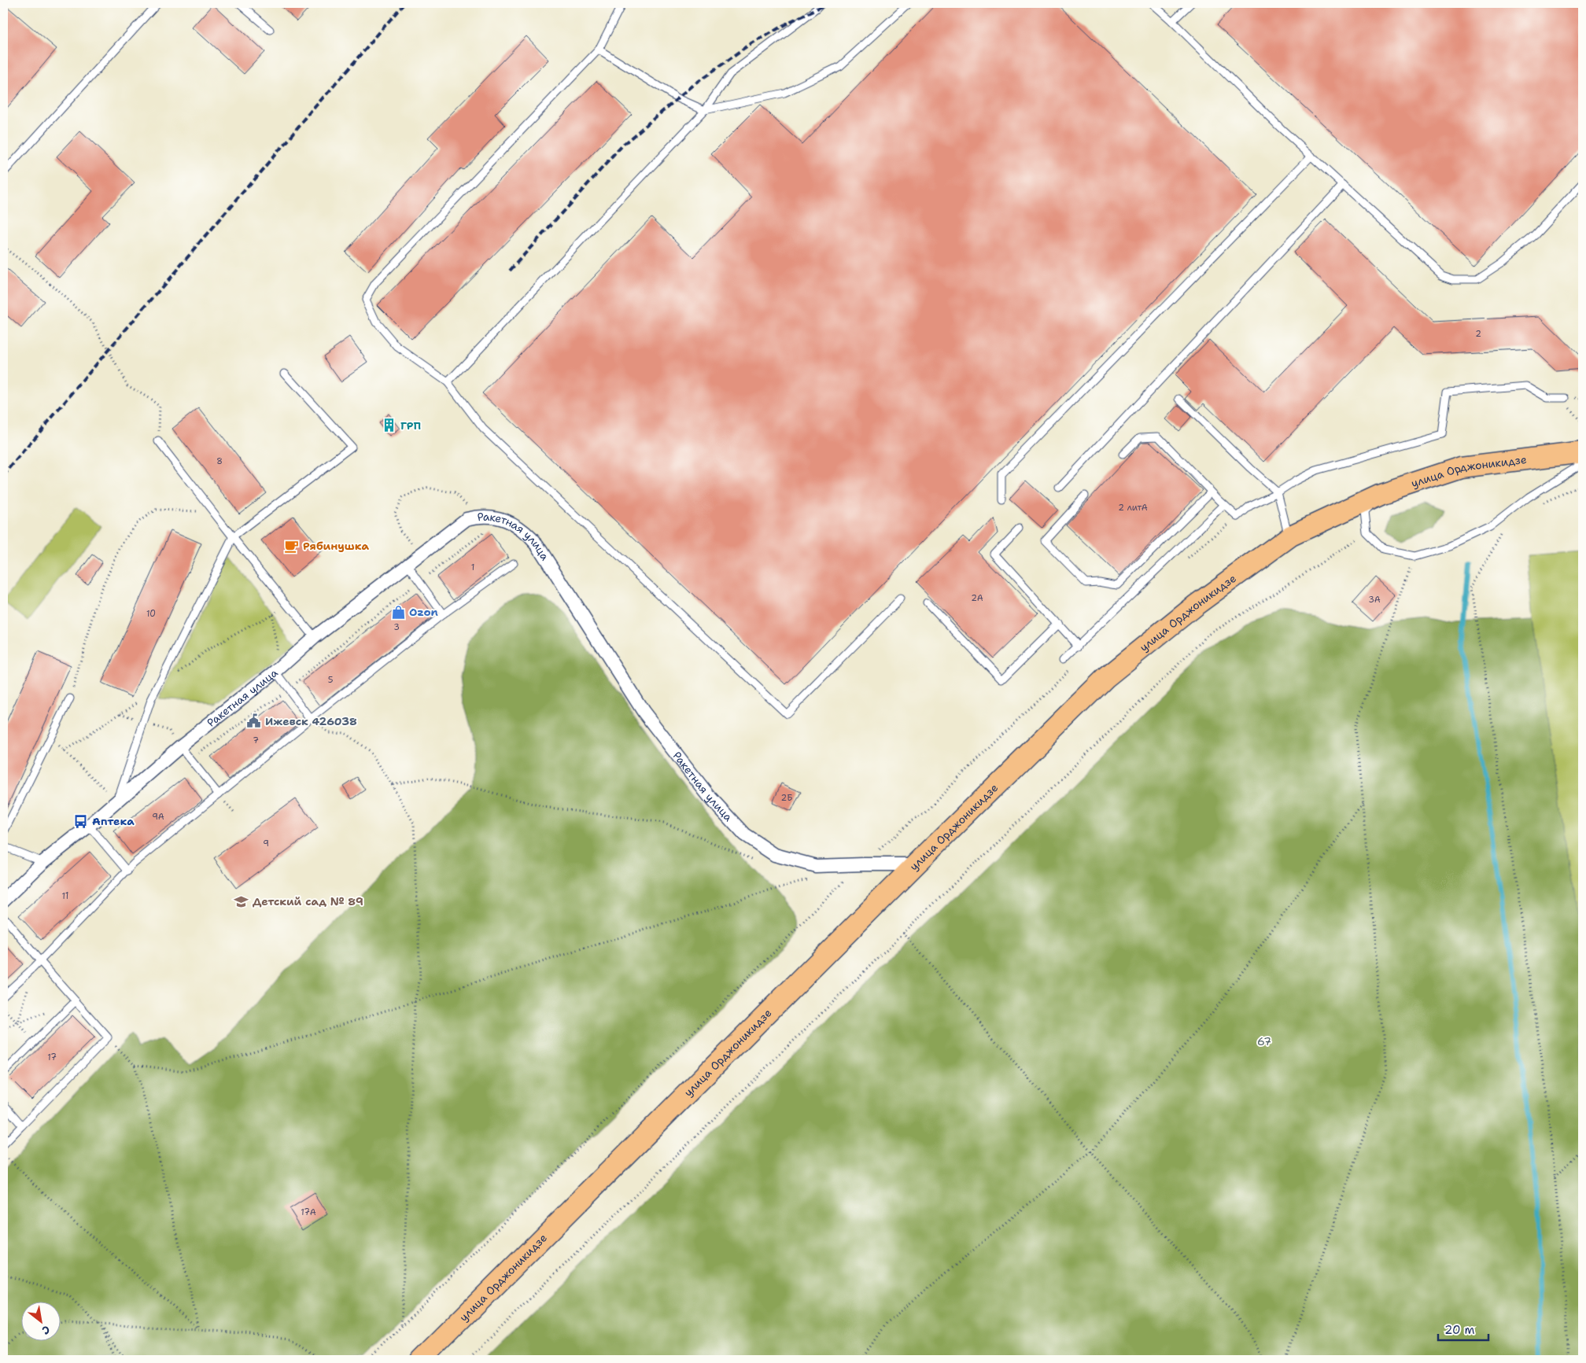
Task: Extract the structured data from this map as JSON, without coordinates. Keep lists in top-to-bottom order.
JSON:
{
  "streets": {
    "main road": ["улица Орджоникидзе"],
    "street": ["Ракетная улица"]
  },
  "crossings": [
    ["улица Орджоникидзе", "Ракетная улица"]
  ],
  "parks": ["67"],
  "places": {
    "building": ["ГРП"],
    "cafe": ["Рябинушка"],
    "shop": ["Ozon"],
    "public building": ["Ижевск 426038"],
    "bus stop": ["Аптека"],
    "school or university": ["Детский сад № 89"]
  },
  "house_numbers": [
    "2",
    "8",
    "2 литА",
    "1",
    "2А",
    "3А",
    "10",
    "3",
    "5",
    "7",
    "2Б",
    "9А",
    "9",
    "11",
    "17",
    "17А"
  ],
  "scale_bar": "20 m",
  "north": "bottom right"
}
